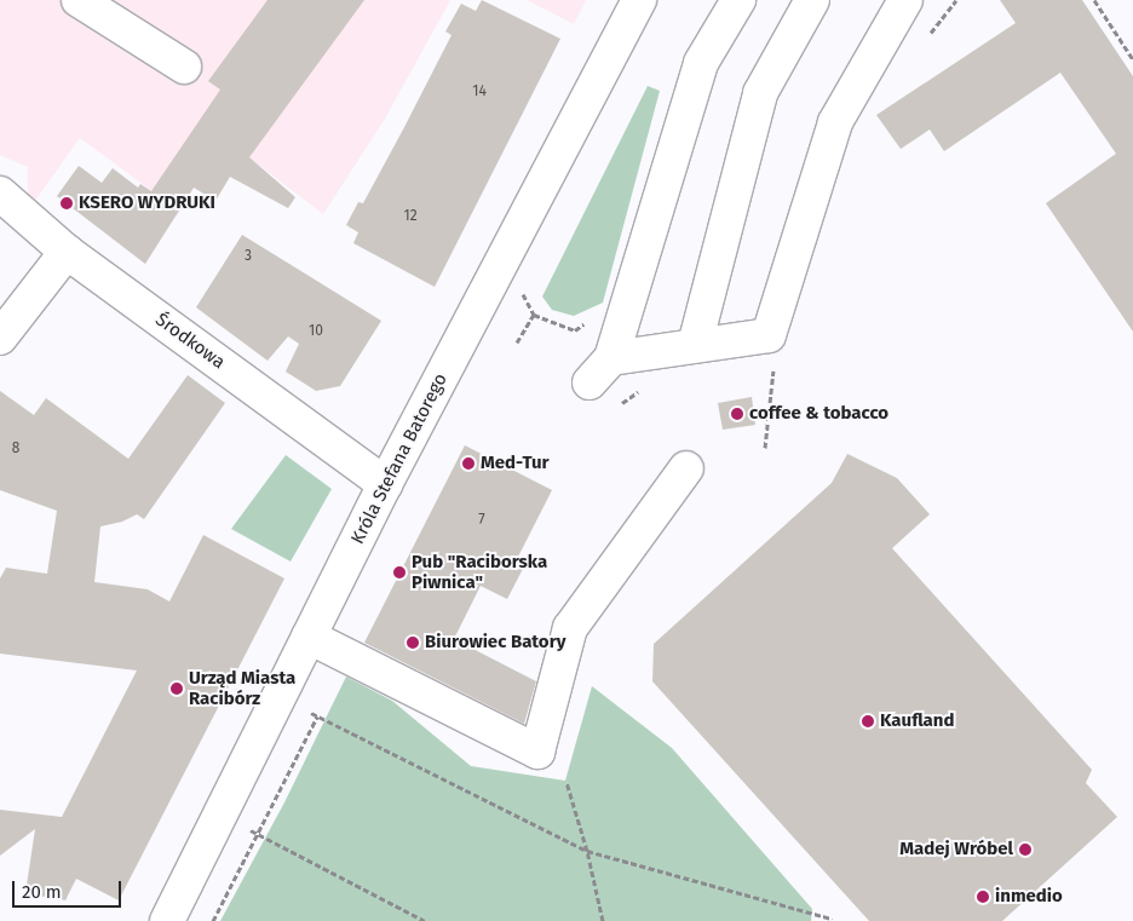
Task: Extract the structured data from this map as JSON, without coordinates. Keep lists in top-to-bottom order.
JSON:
{
  "streets": {
    "street": ["Środkowa", "Króla Stefana Batorego"]
  },
  "crossings": [
    ["Środkowa", "Króla Stefana Batorego"]
  ],
  "places": [
    "KSERO WYDRUKI",
    "coffee & tobacco",
    "Med-Tur",
    "Pub \"Raciborska Piwnica\"",
    "Biurowiec Batory",
    "Urząd Miasta Racibórz",
    "Kaufland",
    "Madej Wróbel",
    "inmedio"
  ],
  "house_numbers": [
    "14",
    "12",
    "3",
    "10",
    "8",
    "7"
  ],
  "scale_bar": "20 m"
}
